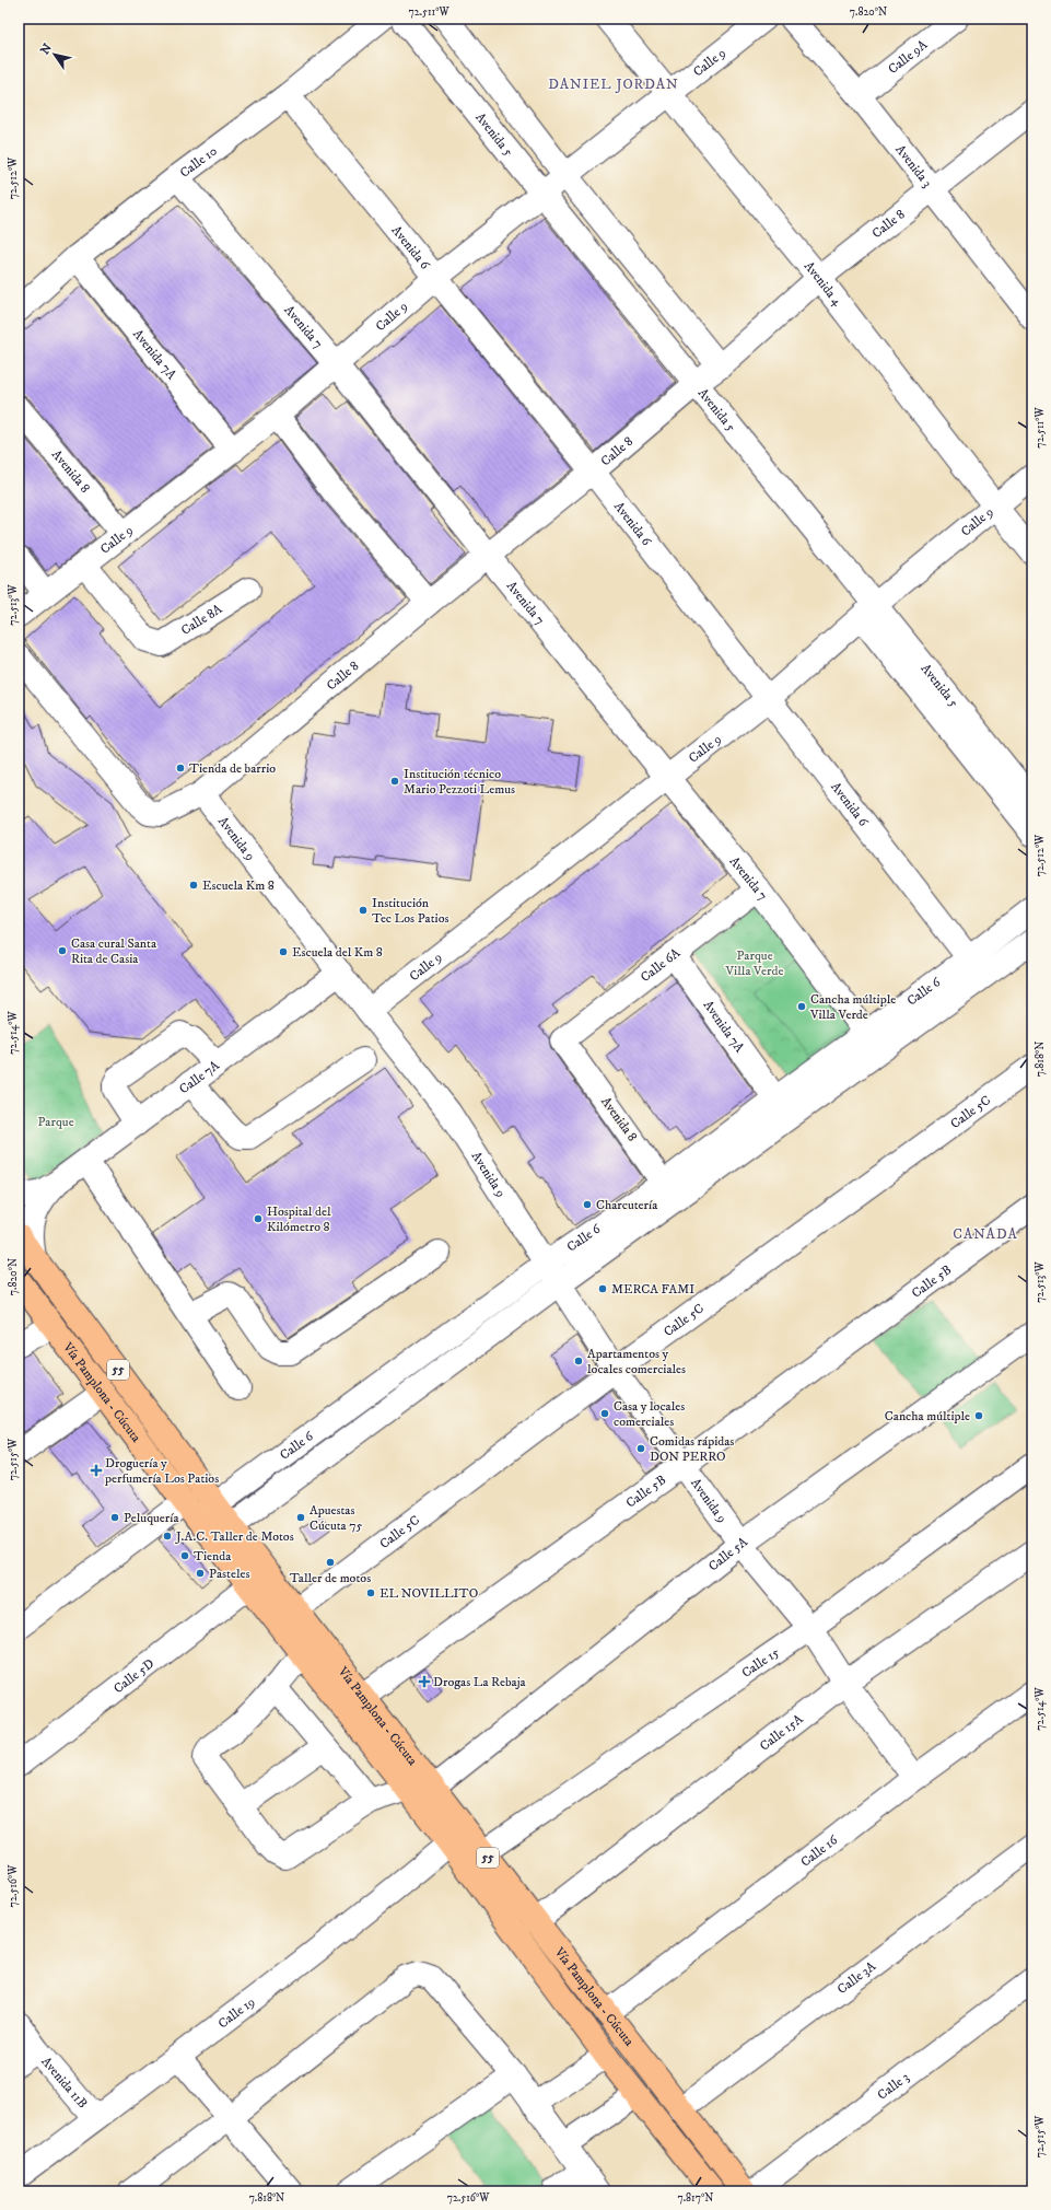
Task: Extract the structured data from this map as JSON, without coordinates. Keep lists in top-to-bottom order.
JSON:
{
  "streets": {
    "highway": ["55", "Vía Pamplona - Cúcuta"],
    "street": [
      "Calle 9A",
      "Calle 9",
      "Avenida 5",
      "Calle 10",
      "Avenida 3",
      "Calle 8",
      "Avenida 6",
      "Avenida 4",
      "Avenida 7",
      "Avenida 7A",
      "Avenida 8",
      "Calle 8A",
      "Avenida 9",
      "Calle 6A",
      "Calle 6",
      "Calle 7A",
      "Calle 5C",
      "Calle 5B",
      "Calle 5A",
      "Calle 15",
      "Calle 5D",
      "Calle 15A",
      "Calle 16",
      "Calle 3A",
      "Calle 19",
      "Avenida 11B",
      "Calle 3"
    ]
  },
  "crossings": [
    ["Calle 9A", "Avenida 3"],
    ["Calle 9", "Avenida 5"],
    ["Calle 9", "Avenida 6"],
    ["Calle 9", "Avenida 4"],
    ["Calle 9", "Avenida 7"],
    ["Calle 9", "Avenida 7A"],
    ["Calle 9", "Avenida 8"],
    ["Calle 9", "Calle 8A"],
    ["Calle 9", "Avenida 9"],
    ["Avenida 5", "Calle 8"],
    ["Calle 10", "Avenida 6"],
    ["Calle 10", "Avenida 7"],
    ["Calle 10", "Avenida 7A"],
    ["Avenida 3", "Calle 8"],
    ["Calle 8", "Avenida 6"],
    ["Calle 8", "Avenida 4"],
    ["Calle 8", "Avenida 7"],
    ["Calle 8", "Avenida 9"],
    ["Avenida 6", "Calle 6"],
    ["Avenida 7", "Calle 6A"],
    ["Avenida 7", "Calle 6"],
    ["Avenida 7A", "Calle 6A"],
    ["Avenida 7A", "Calle 6"],
    ["Avenida 8", "Calle 6A"],
    ["Avenida 8", "Calle 6"],
    ["Avenida 9", "Calle 6"],
    ["Avenida 9", "Calle 7A"],
    ["Avenida 9", "Calle 5C"],
    ["Avenida 9", "Calle 5B"],
    ["Avenida 9", "Calle 5A"],
    ["Avenida 9", "Calle 15"],
    ["Avenida 9", "Calle 15A"],
    ["Avenida 9", "Calle 16"],
    ["Calle 6", "Vía Pamplona - Cúcuta"],
    ["Calle 7A", "Vía Pamplona - Cúcuta"],
    ["Calle 5C", "Vía Pamplona - Cúcuta"],
    ["Calle 5B", "Vía Pamplona - Cúcuta"],
    ["Vía Pamplona - Cúcuta", "Calle 5A"],
    ["Vía Pamplona - Cúcuta", "Calle 15"],
    ["Vía Pamplona - Cúcuta", "Calle 5D"],
    ["Vía Pamplona - Cúcuta", "Calle 15A"],
    ["Vía Pamplona - Cúcuta", "Calle 16"],
    ["Vía Pamplona - Cúcuta", "Calle 3A"],
    ["Vía Pamplona - Cúcuta", "Calle 19"],
    ["Calle 19", "Avenida 11B"]
  ],
  "districts": ["DANIEL JORDAN", "CANADA"],
  "parks": ["Parque Villa Verde", "Parque"],
  "places": {
    "other": [
      "Tienda de barrio",
      "Institución técnico Mario Pezzoti Lemus",
      "Escuela Km 8",
      "Institución Tec Los Patios",
      "Casa cural Santa Rita de Casia",
      "Escuela del Km 8",
      "Cancha múltiple Villa Verde",
      "Charcutería",
      "Hospital del Kilómetro 8",
      "MERCA FAMI",
      "Apartamentos y locales comerciales",
      "Casa y locales comerciales",
      "Cancha múltiple",
      "Comidas rápidas DON PERRO",
      "Peluquería",
      "Apuestas Cúcuta 75",
      "J.A.C. Taller de Motos",
      "Tienda",
      "Taller de motos",
      "Pasteles",
      "EL NOVILLITO"
    ],
    "health": ["Droguería y perfumería Los Patios", "Drogas La Rebaja"]
  },
  "north": "top left",
  "coordinates": [
    "72.511°W",
    "7.820°N",
    "72.512°W",
    "72.513°W",
    "72.514°W",
    "7.818°N",
    "72.515°W",
    "72.516°W",
    "7.817°N"
  ]
}
